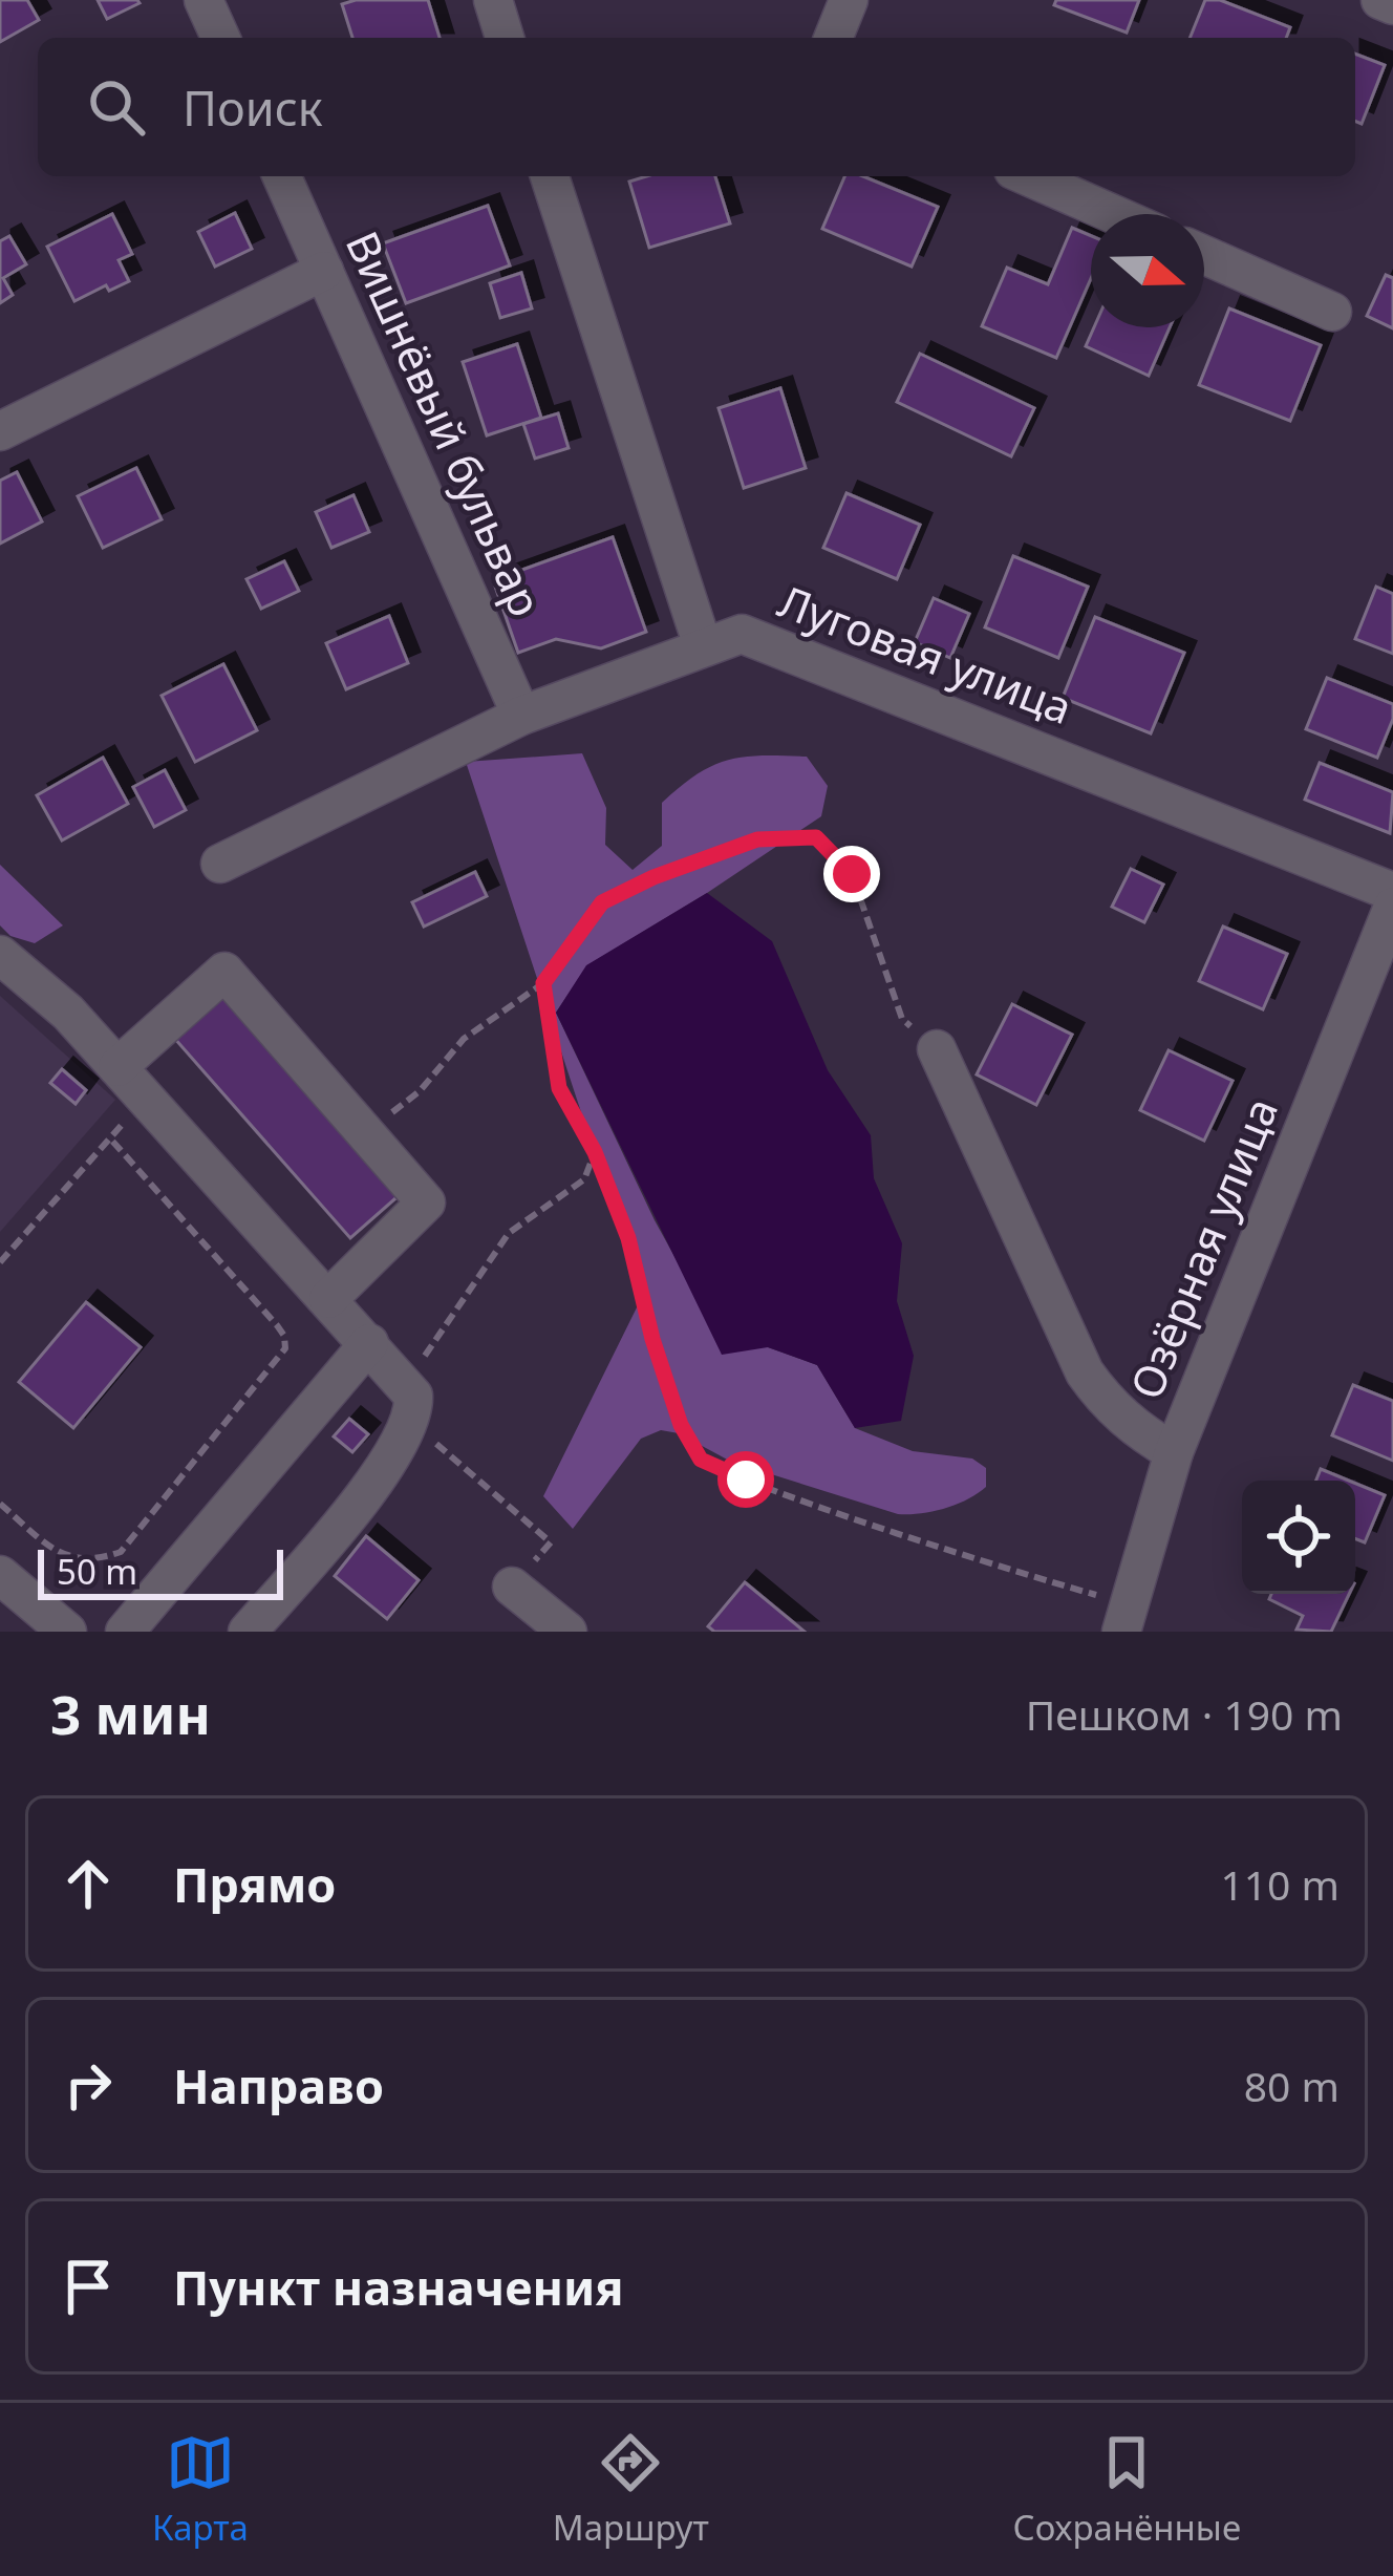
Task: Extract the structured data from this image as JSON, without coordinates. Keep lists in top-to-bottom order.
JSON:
{
  "streets": {
    "street": ["Вишнёвый бульвар", "Луговая улица", "Озёрная улица"]
  },
  "crossings": [
    ["Вишнёвый бульвар", "Луговая улица"]
  ],
  "scale_bar": "50 m",
  "north": "right",
  "page": {
    "search": "Поиск",
    "scale": "50 m",
    "heading": ["3 мин", "Пешком · 190 m"],
    "list": [
      ["Прямо", "110 m"],
      ["Направо", "80 m"],
      "Пункт назначения"
    ],
    "nav": ["Карта", "Маршрут", "Сохранённые"]
  }
}
